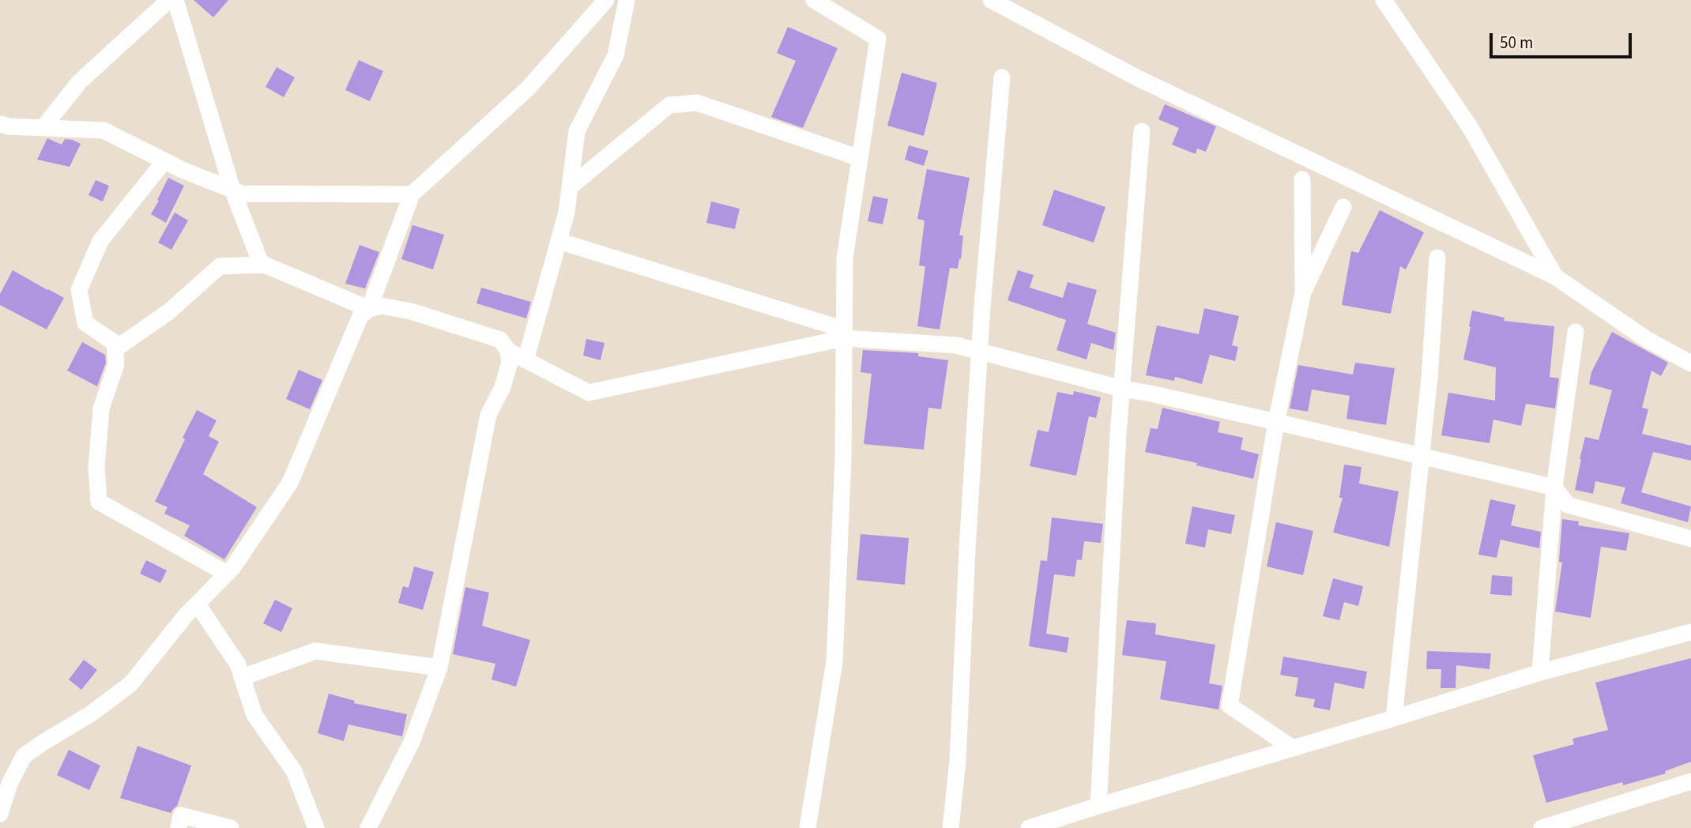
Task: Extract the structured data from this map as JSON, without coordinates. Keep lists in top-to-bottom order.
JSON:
{
  "scale_bar": "50 m"
}
